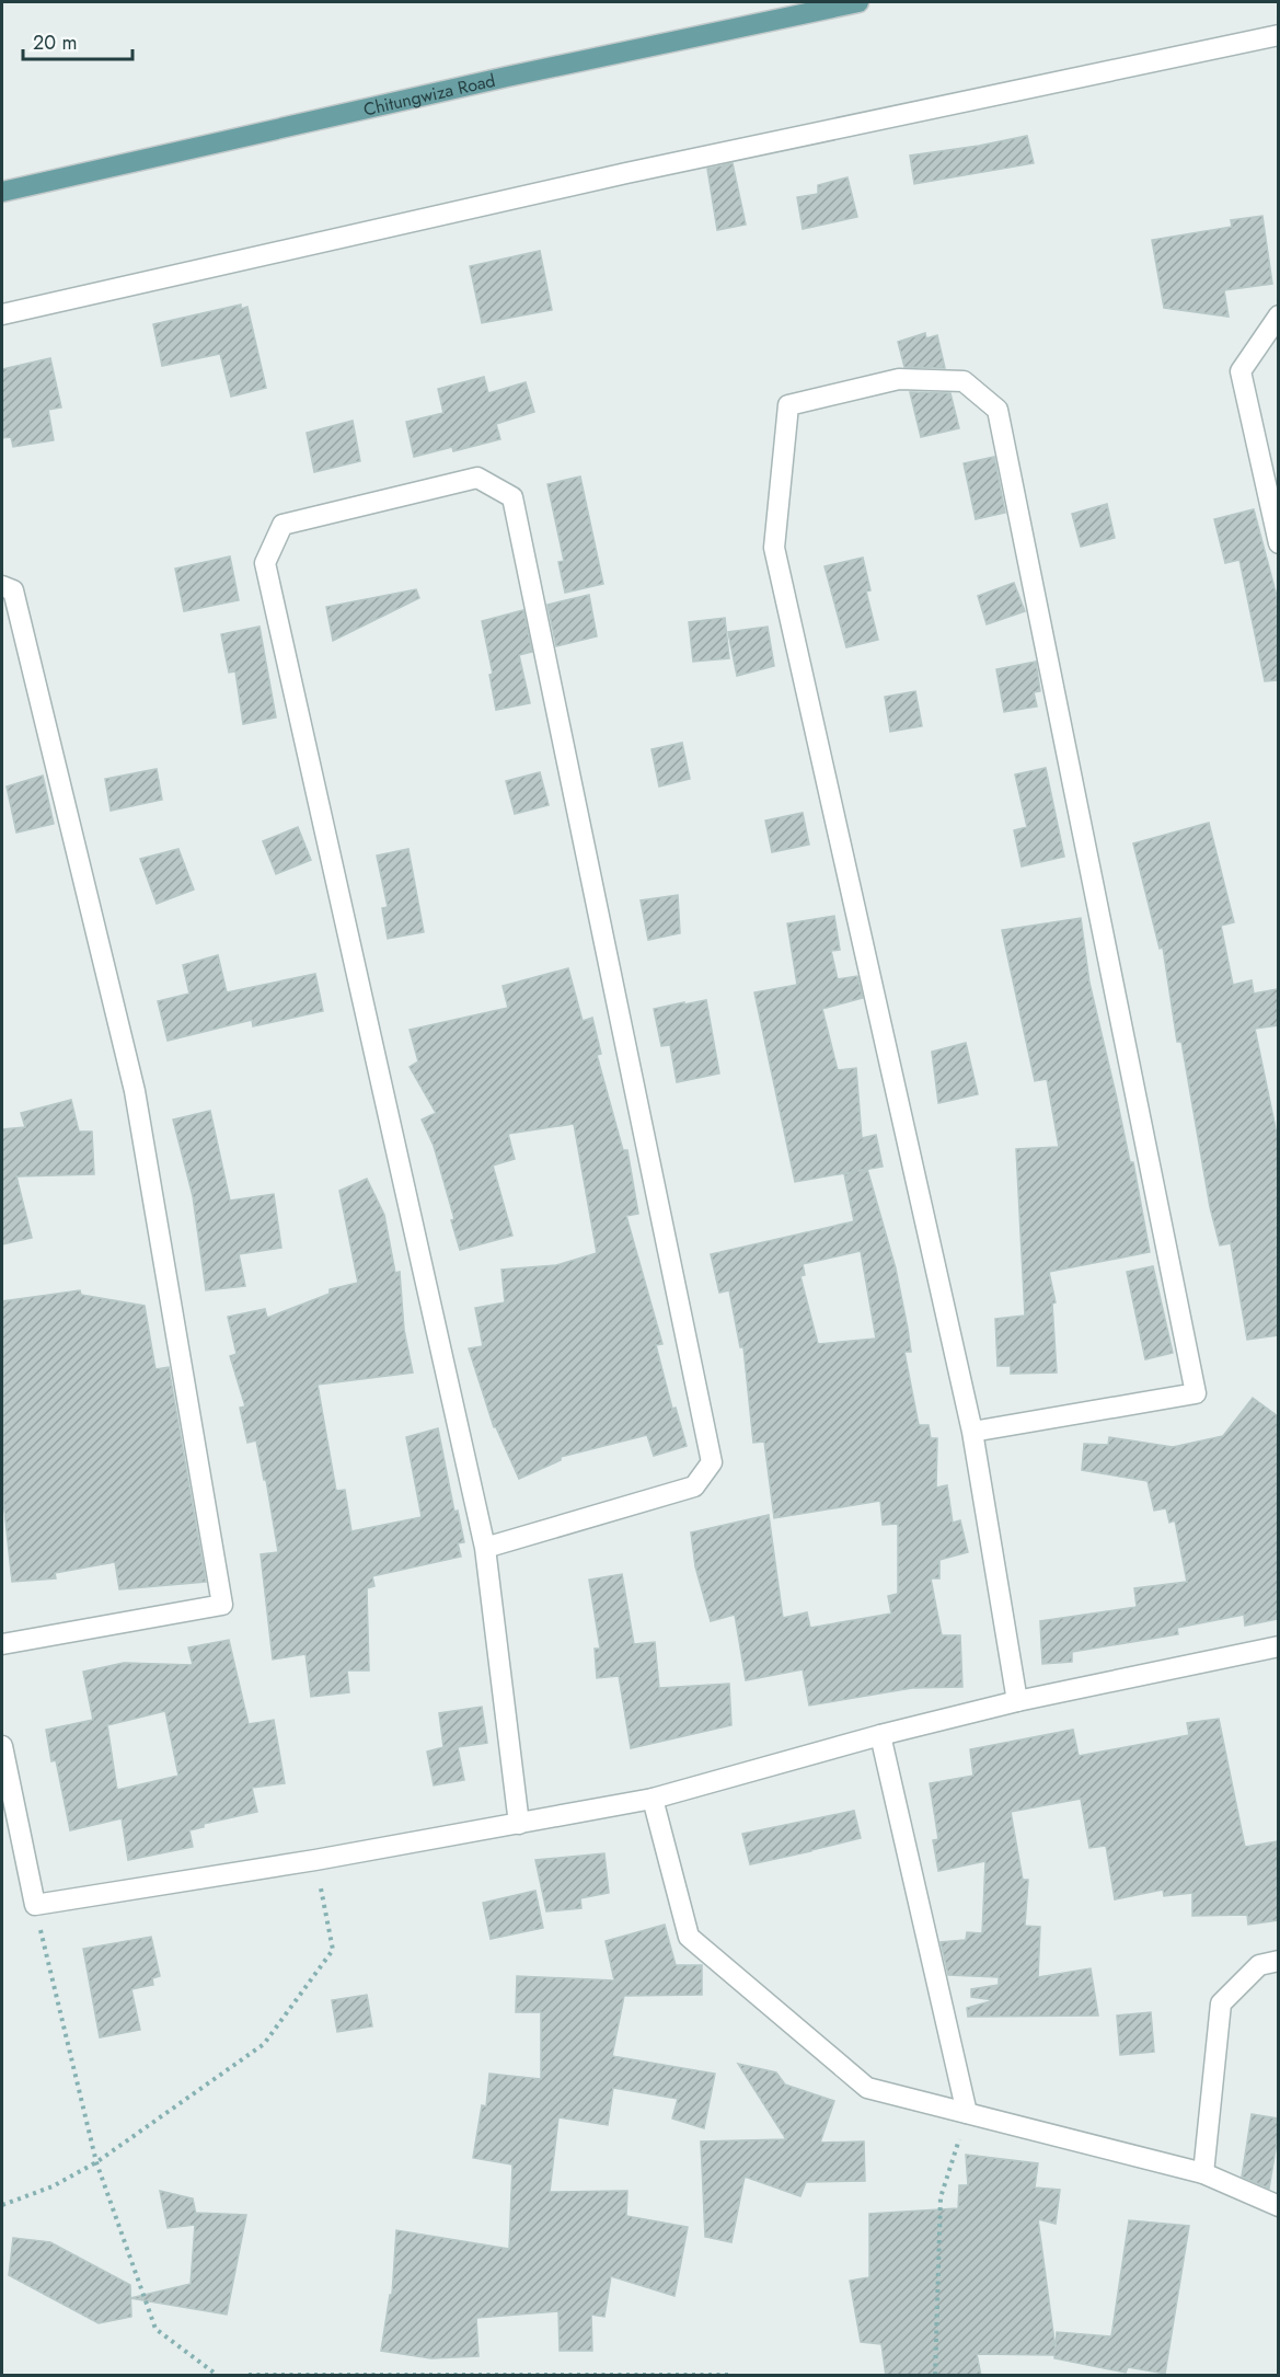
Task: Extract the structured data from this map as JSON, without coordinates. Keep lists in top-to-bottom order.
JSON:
{
  "streets": {
    "main road": ["Chitungwiza Road"]
  },
  "scale_bar": "20 m"
}
